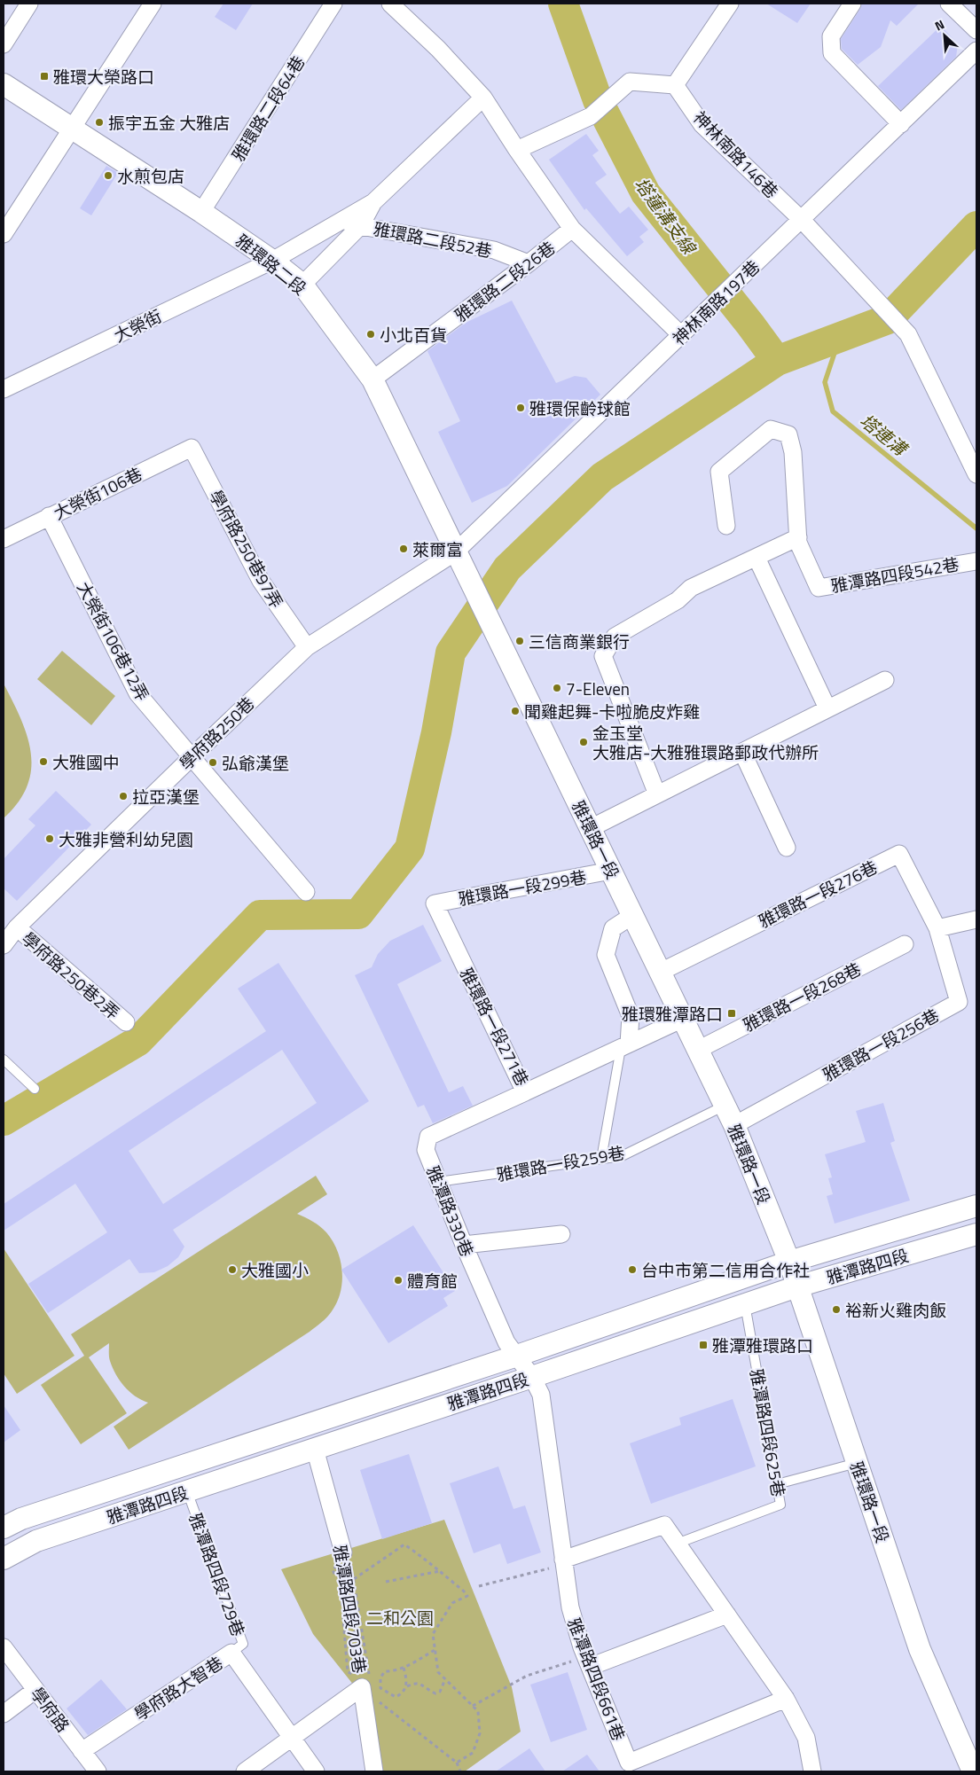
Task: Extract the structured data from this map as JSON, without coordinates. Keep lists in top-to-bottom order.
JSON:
{
  "streets": {
    "street": [
      "雅環路二段64巷",
      "神林南路146巷",
      "雅環路二段52巷",
      "雅環路二段",
      "雅環路二段26巷",
      "神林南路197巷",
      "大榮街",
      "大榮街106巷",
      "學府路250巷97弄",
      "雅潭路四段542巷",
      "大榮街106巷12弄",
      "學府路250巷",
      "雅環路一段",
      "雅環路一段299巷",
      "雅環路一段276巷",
      "學府路250巷2弄",
      "雅環路一段268巷",
      "雅環路一段271巷",
      "雅環路一段256巷",
      "雅潭路330巷",
      "雅潭路四段",
      "雅潭路四段703巷",
      "雅潭路四段661巷",
      "學府路大智巷",
      "學府路"
    ],
    "lane": ["雅環路一段259巷", "雅潭路四段625巷", "雅潭路四段729巷"]
  },
  "crossings": [
    ["雅環路二段64巷", "雅環路二段"],
    ["神林南路146巷", "神林南路197巷"],
    ["雅環路二段52巷", "雅環路二段"],
    ["雅環路二段52巷", "雅環路二段26巷"],
    ["雅環路二段52巷", "大榮街"],
    ["雅環路二段", "雅環路二段26巷"],
    ["雅環路二段", "神林南路197巷"],
    ["雅環路二段", "大榮街"],
    ["雅環路二段", "學府路250巷"],
    ["雅環路二段", "雅環路一段"],
    ["神林南路197巷", "學府路250巷"],
    ["大榮街106巷", "學府路250巷97弄"],
    ["大榮街106巷", "大榮街106巷12弄"],
    ["學府路250巷97弄", "學府路250巷"],
    ["大榮街106巷12弄", "學府路250巷"],
    ["學府路250巷", "學府路250巷2弄"],
    ["雅環路一段", "雅環路一段299巷"],
    ["雅環路一段", "雅環路一段276巷"],
    ["雅環路一段", "雅環路一段268巷"],
    ["雅環路一段", "雅環路一段271巷"],
    ["雅環路一段", "雅環路一段256巷"],
    ["雅環路一段", "雅環路一段259巷"],
    ["雅環路一段", "雅潭路四段"],
    ["雅環路一段299巷", "雅環路一段271巷"],
    ["雅環路一段276巷", "雅環路一段256巷"],
    ["雅環路一段271巷", "雅潭路330巷"],
    ["雅環路一段259巷", "雅潭路330巷"],
    ["雅潭路330巷", "雅潭路四段"],
    ["雅潭路330巷", "雅潭路四段661巷"],
    ["雅潭路四段", "雅潭路四段625巷"],
    ["雅潭路四段", "雅潭路四段729巷"],
    ["雅潭路四段", "雅潭路四段703巷"],
    ["雅潭路四段", "雅潭路四段661巷"],
    ["雅潭路四段729巷", "學府路大智巷"],
    ["學府路大智巷", "學府路"]
  ],
  "water": ["塔蓮溝支線", "塔連溝"],
  "parks": ["二和公園"],
  "places": {
    "transit": ["雅環大榮路口", "雅環雅潭路口", "雅潭雅環路口"],
    "other": [
      "振宇五金 大雅店",
      "水煎包店",
      "小北百貨",
      "雅環保齡球館",
      "萊爾富",
      "三信商業銀行",
      "7-Eleven",
      "聞雞起舞-卡啦脆皮炸雞",
      "金玉堂 大雅店-大雅雅環路郵政代辦所",
      "大雅國中",
      "弘爺漢堡",
      "拉亞漢堡",
      "大雅非營利幼兒園",
      "大雅國小",
      "台中市第二信用合作社",
      "體育館",
      "裕新火雞肉飯"
    ]
  },
  "north": "top left"
}
